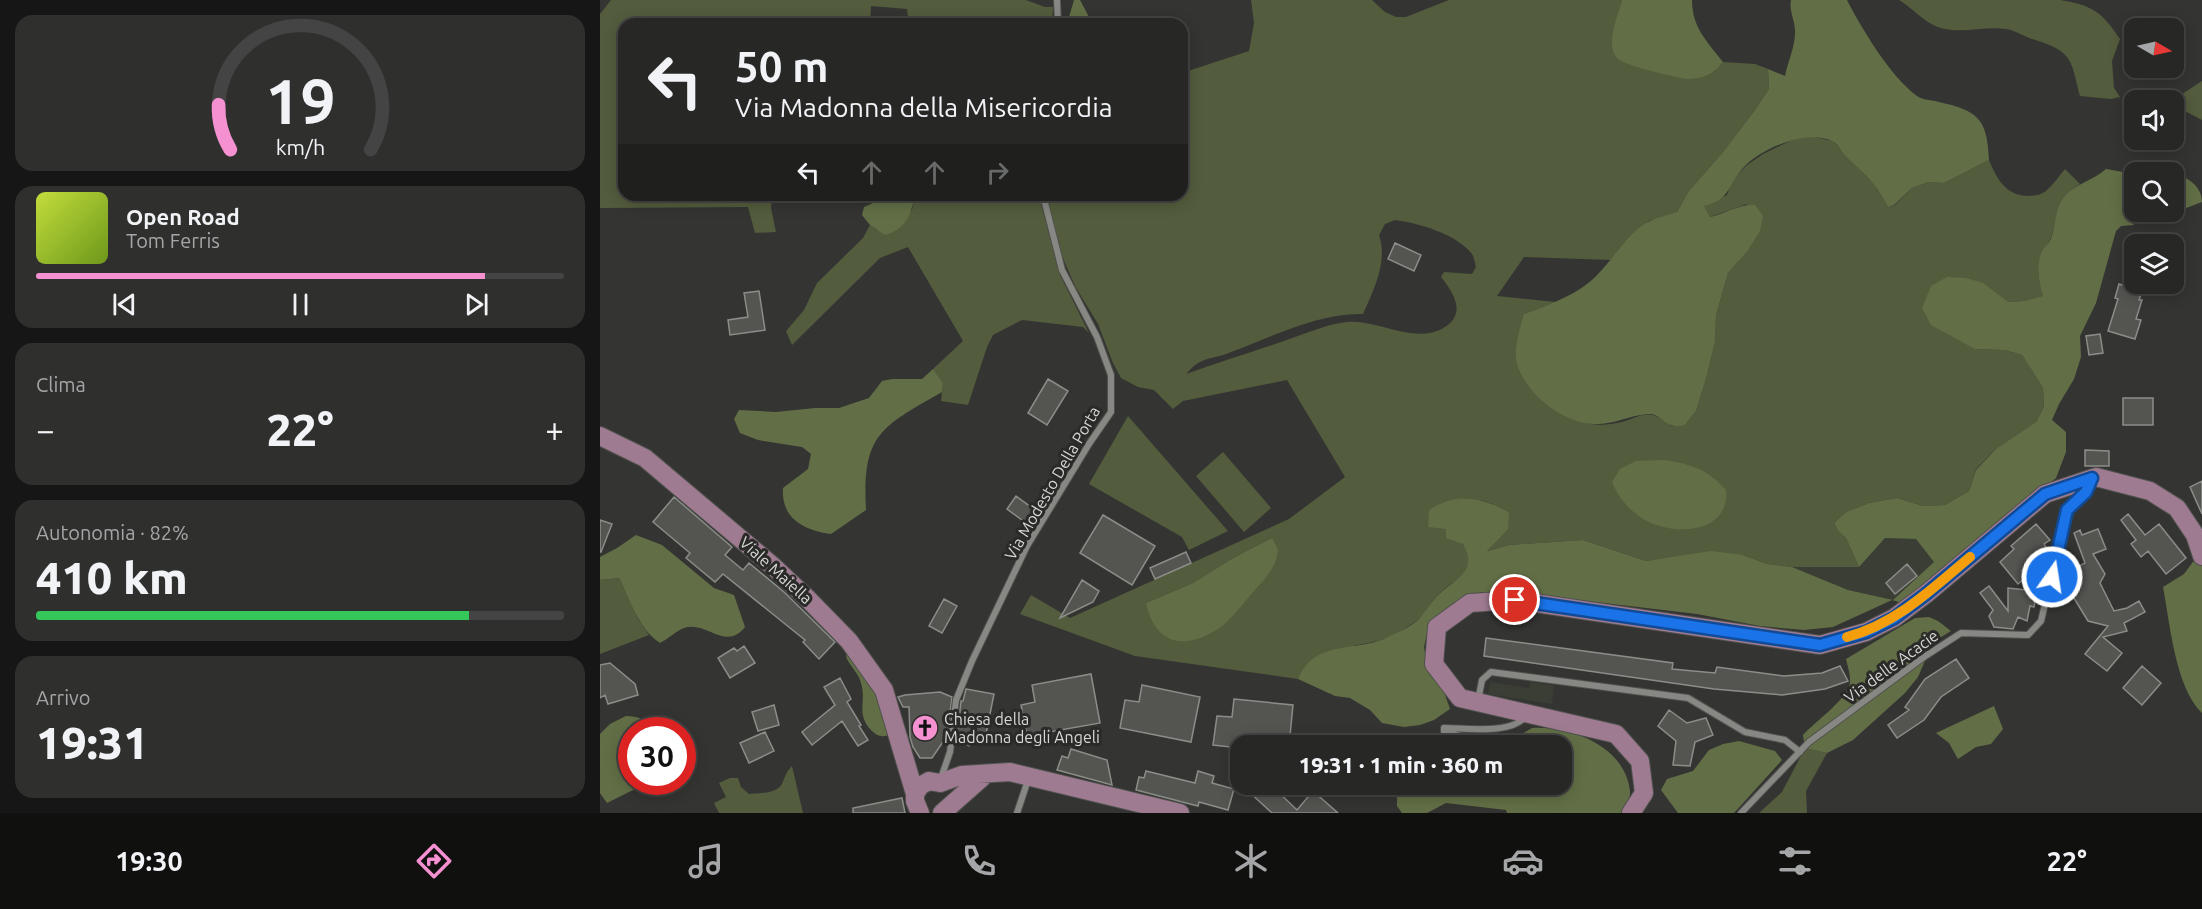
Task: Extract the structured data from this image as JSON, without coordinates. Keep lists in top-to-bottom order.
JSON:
{
  "streets": {
    "main road": ["Viale Maiella"],
    "street": ["Via Modesto Della Porta", "Via delle Acacie"]
  },
  "places": {
    "church": ["Chiesa della Madonna degli Angeli"]
  },
  "north": "right",
  "page": {
    "turn": ["50 m", "Via Madonna della Misericordia"],
    "song": ["Open Road", "Tom Ferris"],
    "tile": [
      "Clima",
      ["Autonomia · 82%", "410 km"],
      ["Arrivo", "19:31"]
    ],
    "heat": ["−", "22°", "+"],
    "limit": "30",
    "trip": "19:31 · 1 min · 360 m",
    "tabs": ["19:30", "22°"],
    "gauge": ["19", "km/h"]
  }
}
